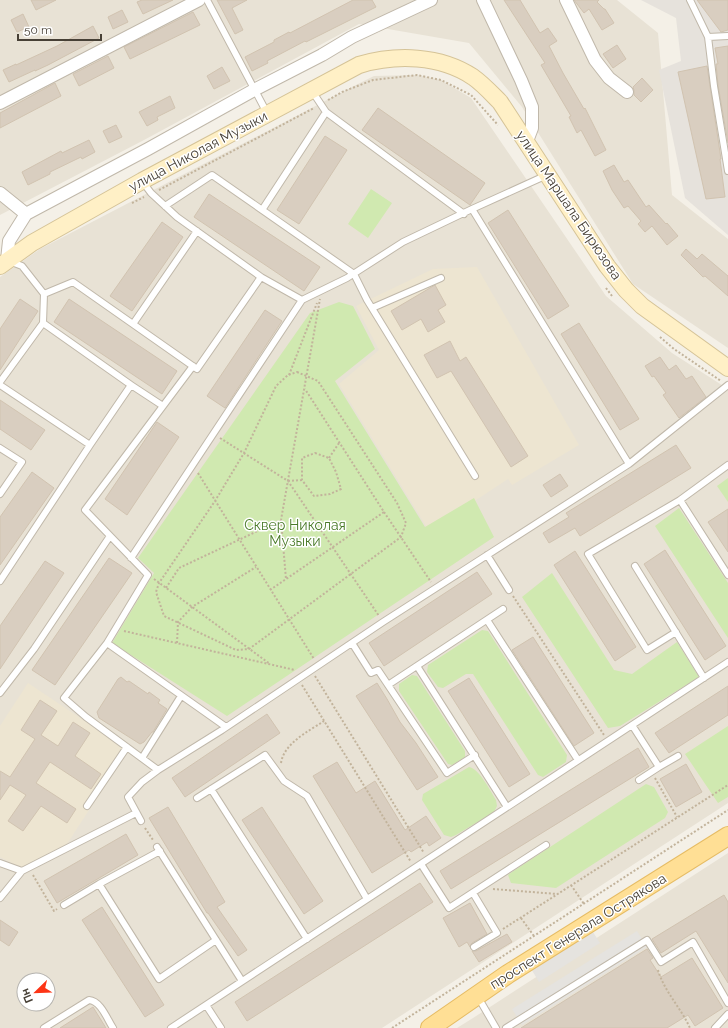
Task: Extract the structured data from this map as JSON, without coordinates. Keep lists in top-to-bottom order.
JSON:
{
  "streets": {
    "main road": ["улица Николая Музыки", "улица Маршала Бирюзова", "проспект Генерала Острякова"]
  },
  "crossings": [
    ["улица Николая Музыки", "улица Маршала Бирюзова"]
  ],
  "parks": ["Сквер Николая Музыки"],
  "scale_bar": "50 m",
  "north": "bottom left"
}
